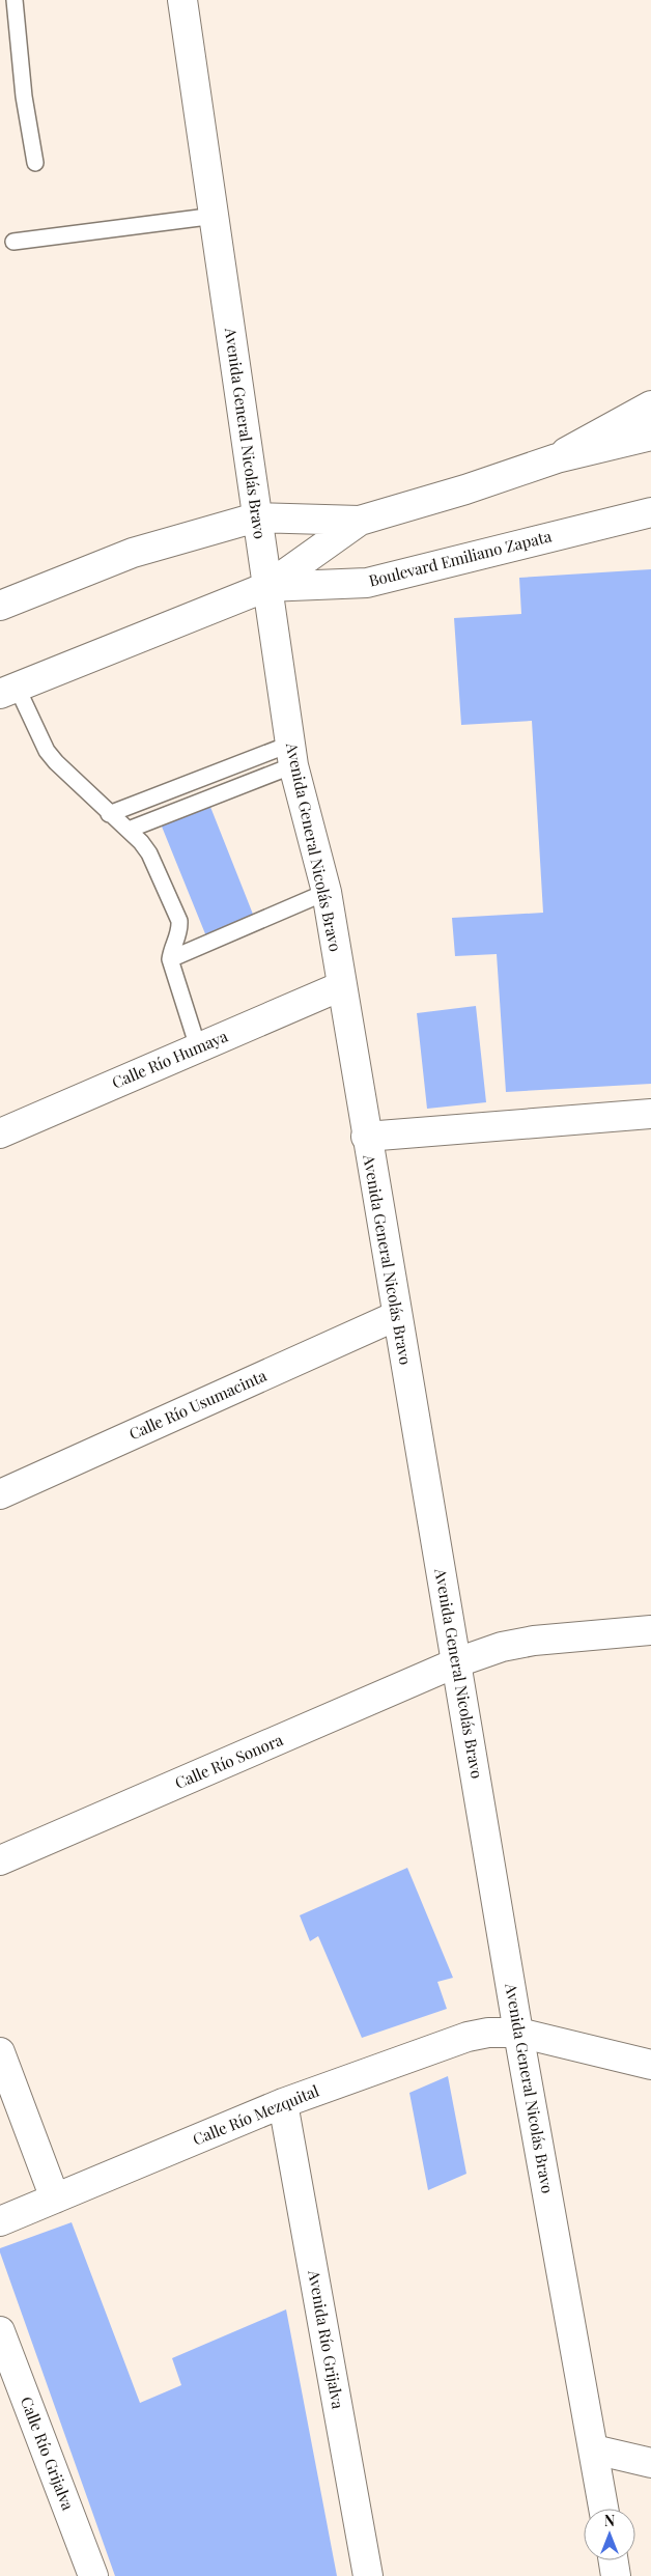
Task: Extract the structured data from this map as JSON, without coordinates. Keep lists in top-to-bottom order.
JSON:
{
  "streets": {
    "street": [
      "Avenida General Nicolás Bravo",
      "Boulevard Emiliano Zapata",
      "Calle Río Humaya",
      "Calle Río Usumacinta",
      "Calle Río Sonora",
      "Calle Río Mezquital",
      "Avenida Río Grijalva",
      "Calle Río Grijalva"
    ]
  },
  "crossings": [
    ["Avenida General Nicolás Bravo", "Boulevard Emiliano Zapata"],
    ["Avenida General Nicolás Bravo", "Calle Río Humaya"],
    ["Avenida General Nicolás Bravo", "Calle Río Usumacinta"],
    ["Avenida General Nicolás Bravo", "Calle Río Sonora"],
    ["Avenida General Nicolás Bravo", "Calle Río Mezquital"],
    ["Calle Río Mezquital", "Avenida Río Grijalva"]
  ],
  "north": "top"
}
